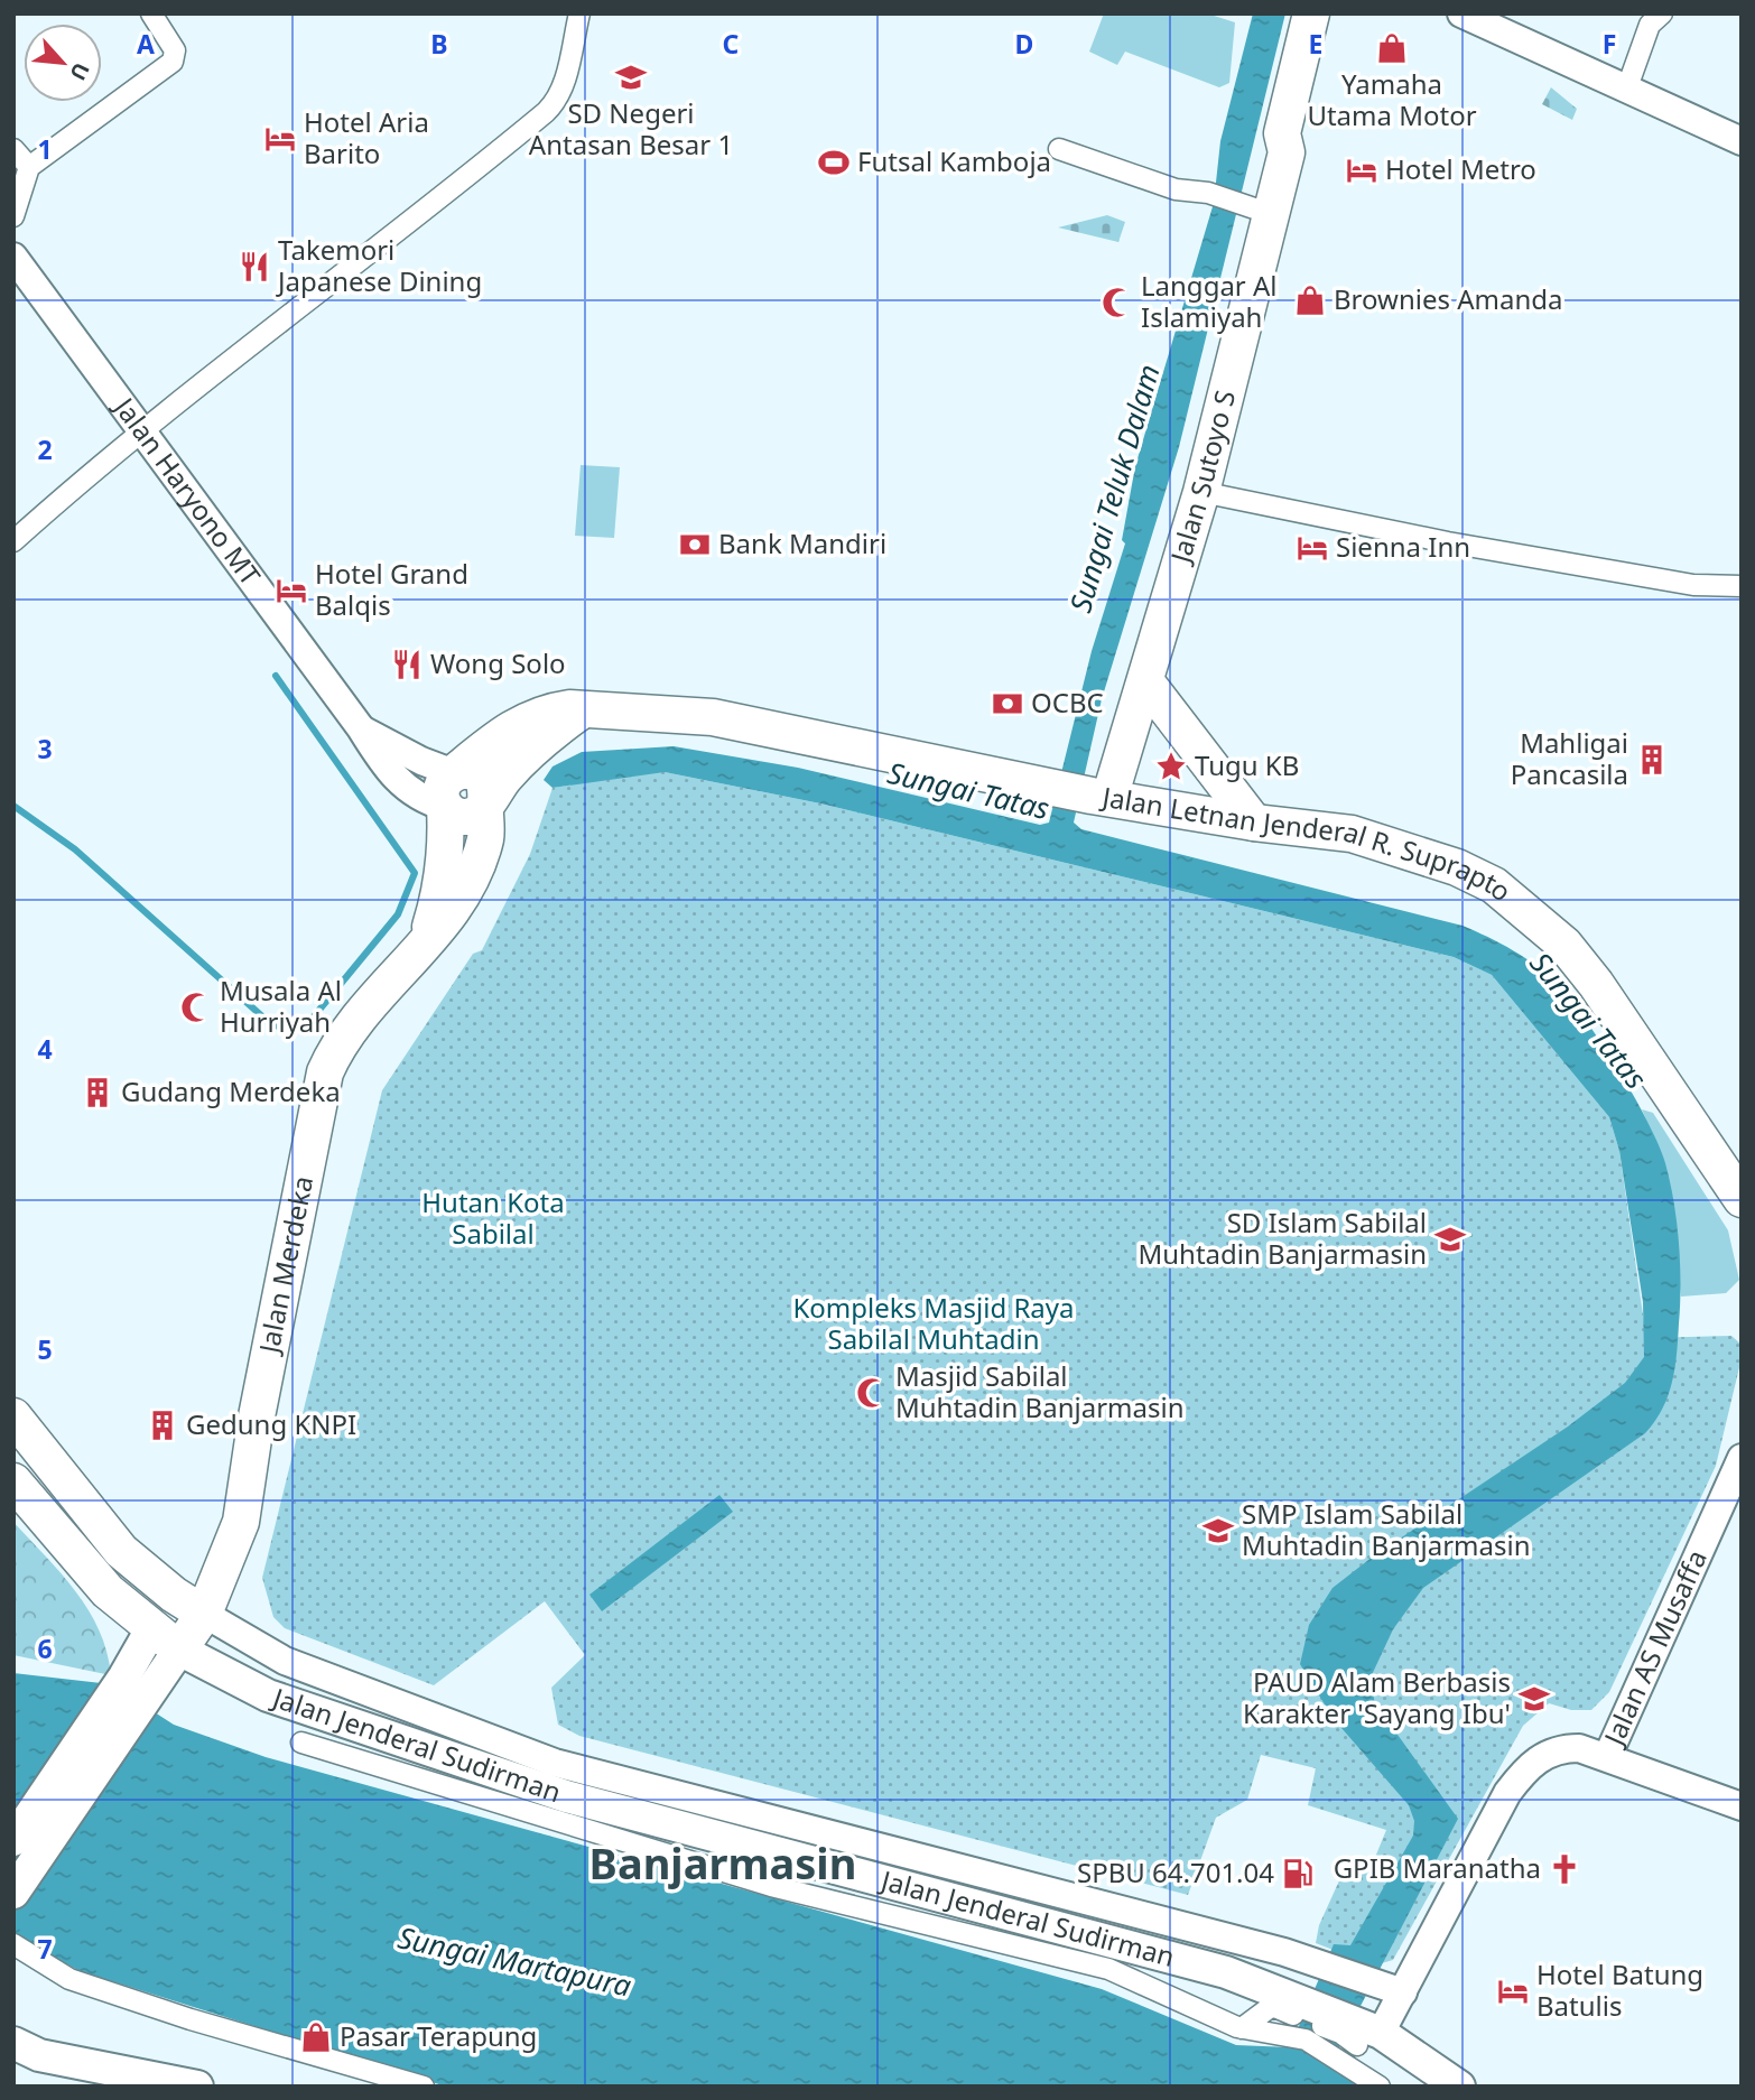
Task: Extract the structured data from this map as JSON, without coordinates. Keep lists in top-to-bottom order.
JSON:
{
  "streets": {
    "highway": ["Jalan Sutoyo S", "Jalan Letnan Jenderal R. Suprapto", "Jalan Merdeka"],
    "main road": ["Jalan Haryono MT", "Jalan AS Musaffa", "Jalan Jenderal Sudirman"]
  },
  "crossings": [
    ["Jalan Sutoyo S", "Jalan Letnan Jenderal R. Suprapto"],
    ["Jalan Haryono MT", "Jalan Letnan Jenderal R. Suprapto"],
    ["Jalan Haryono MT", "Jalan Merdeka"],
    ["Jalan Letnan Jenderal R. Suprapto", "Jalan Merdeka"],
    ["Jalan Merdeka", "Jalan Jenderal Sudirman"],
    ["Jalan AS Musaffa", "Jalan Jenderal Sudirman"]
  ],
  "districts": ["Banjarmasin"],
  "water": ["Sungai Teluk Dalam", "Sungai Tatas", "Sungai Martapura"],
  "parks": ["Hutan Kota Sabilal", "Kompleks Masjid Raya Sabilal Muhtadin"],
  "places": {
    "shop": ["Yamaha Utama Motor", "Brownies Amanda", "Pasar Terapung"],
    "school or university": [
      "SD Negeri Antasan Besar 1",
      "SD Islam Sabilal Muhtadin Banjarmasin",
      "SMP Islam Sabilal Muhtadin Banjarmasin",
      "PAUD Alam Berbasis Karakter 'Sayang Ibu'"
    ],
    "hotel": [
      "Hotel Aria Barito",
      "Hotel Metro",
      "Sienna Inn",
      "Hotel Grand Balqis",
      "Hotel Batung Batulis"
    ],
    "sports": ["Futsal Kamboja"],
    "restaurant": ["Takemori Japanese Dining", "Wong Solo"],
    "mosque": ["Langgar Al Islamiyah", "Musala Al Hurriyah", "Masjid Sabilal Muhtadin Banjarmasin"],
    "bank": ["Bank Mandiri", "OCBC"],
    "building": ["Mahligai Pancasila", "Gudang Merdeka", "Gedung KNPI"],
    "place": ["Tugu KB"],
    "church": ["GPIB Maranatha"],
    "fuel station": ["SPBU 64.701.04"]
  },
  "north": "bottom right",
  "grid": {
    "columns": [
      "A",
      "B",
      "C",
      "D",
      "E",
      "F"
    ],
    "rows": [
      "1",
      "2",
      "3",
      "4",
      "5",
      "6",
      "7"
    ]
  }
}
